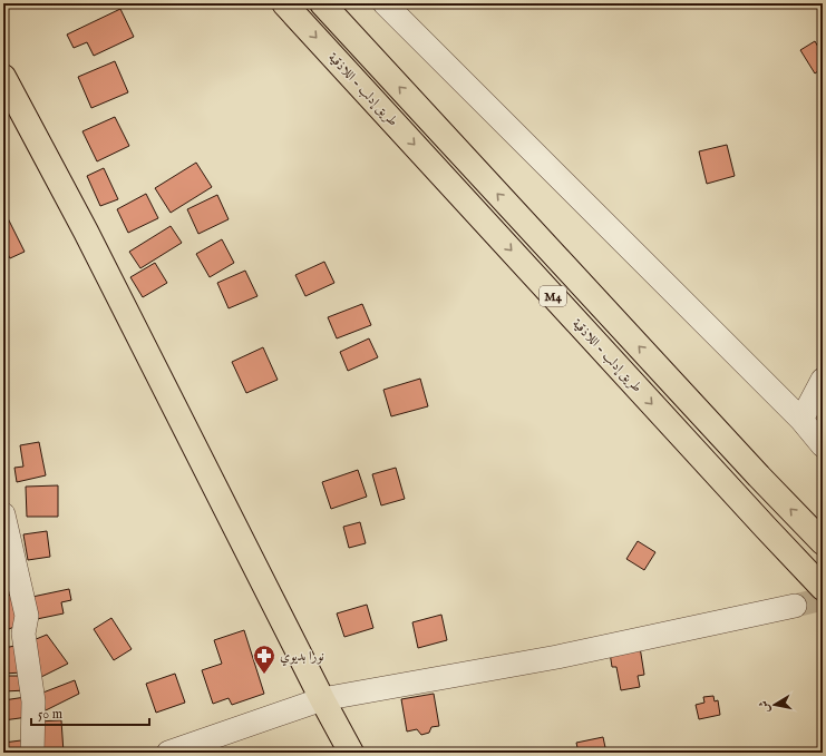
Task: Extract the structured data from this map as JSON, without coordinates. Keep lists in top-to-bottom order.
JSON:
{
  "streets": {
    "main road": ["طريق إدلب - اللاذقية", "M4"]
  },
  "places": {
    "pharmacy": ["نورا بديوي"]
  },
  "scale_bar": "50 m",
  "north": "left"
}
